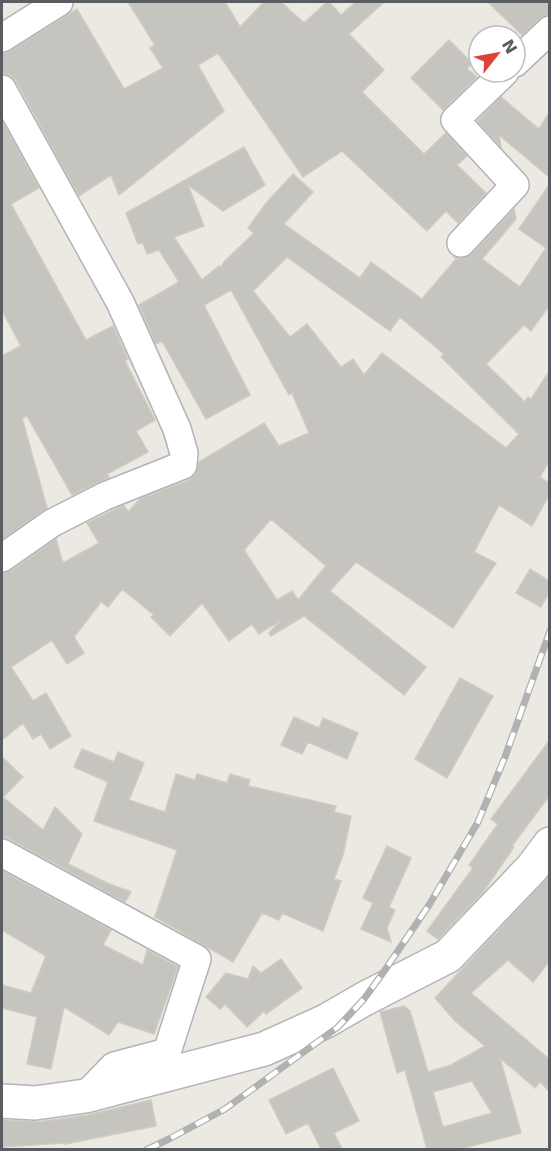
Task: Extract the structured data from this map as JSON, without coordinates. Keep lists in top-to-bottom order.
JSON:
{
  "north": "top right"
}
